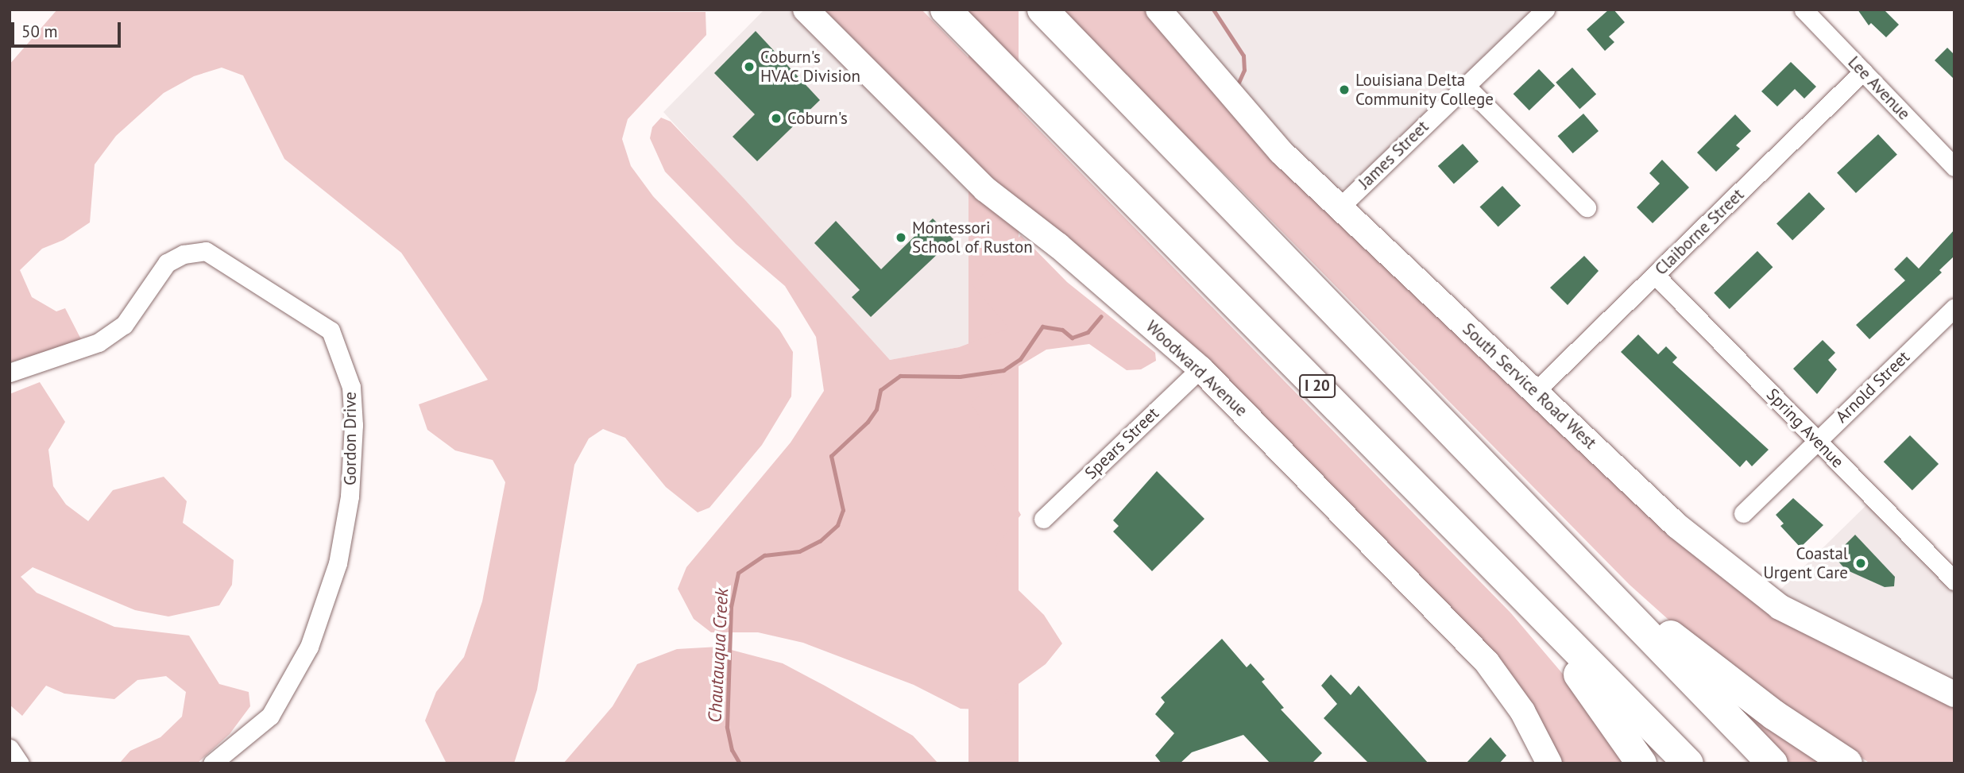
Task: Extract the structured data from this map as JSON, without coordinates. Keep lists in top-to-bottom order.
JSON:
{
  "streets": {
    "highway": ["I 20"],
    "main road": ["Woodward Avenue", "South Service Road West"],
    "street": [
      "Lee Avenue",
      "James Street",
      "Claiborne Street",
      "Arnold Street",
      "Spring Avenue",
      "Gordon Drive",
      "Spears Street"
    ]
  },
  "crossings": [
    ["Lee Avenue", "Claiborne Street"],
    ["James Street", "South Service Road West"],
    ["Claiborne Street", "South Service Road West"],
    ["Claiborne Street", "Spring Avenue"],
    ["Woodward Avenue", "Spears Street"],
    ["Arnold Street", "Spring Avenue"]
  ],
  "water": ["Chautauqua Creek"],
  "places": [
    "Coburn's HVAC Division",
    "Louisiana Delta Community College",
    "Coburn's",
    "Montessori School of Ruston",
    "Coastal Urgent Care"
  ],
  "scale_bar": "50 m"
}
